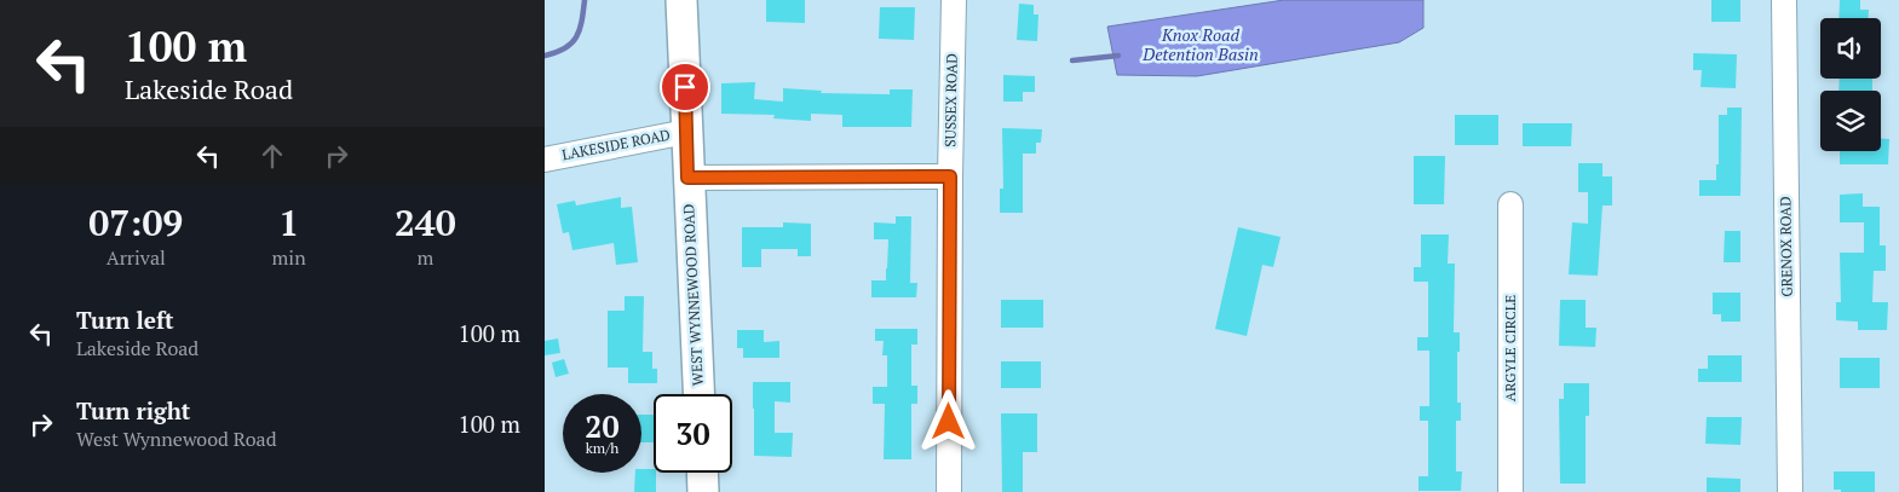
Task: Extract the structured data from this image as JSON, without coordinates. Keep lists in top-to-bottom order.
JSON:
{
  "streets": {
    "main road": ["WEST WYNNEWOOD ROAD"],
    "street": [
      "SUSSEX ROAD",
      "LAKESIDE ROAD",
      "GRENOX ROAD",
      "ARGYLE CIRCLE"
    ]
  },
  "crossings": [
    ["LAKESIDE ROAD", "WEST WYNNEWOOD ROAD"]
  ],
  "water": ["Knox Road Detention Basin"],
  "page": {
    "turn": ["100 m", "Lakeside Road"],
    "eta": [
      "07:09",
      "Arrival",
      "1",
      "min",
      "240",
      "m"
    ],
    "list": [
      {
        "name": "Turn left",
        "note": "Lakeside Road",
        "value": "100 m"
      },
      {
        "name": "Turn right",
        "note": "West Wynnewood Road",
        "value": "100 m"
      }
    ],
    "speed": "20 km/h",
    "limit": "30"
  }
}
